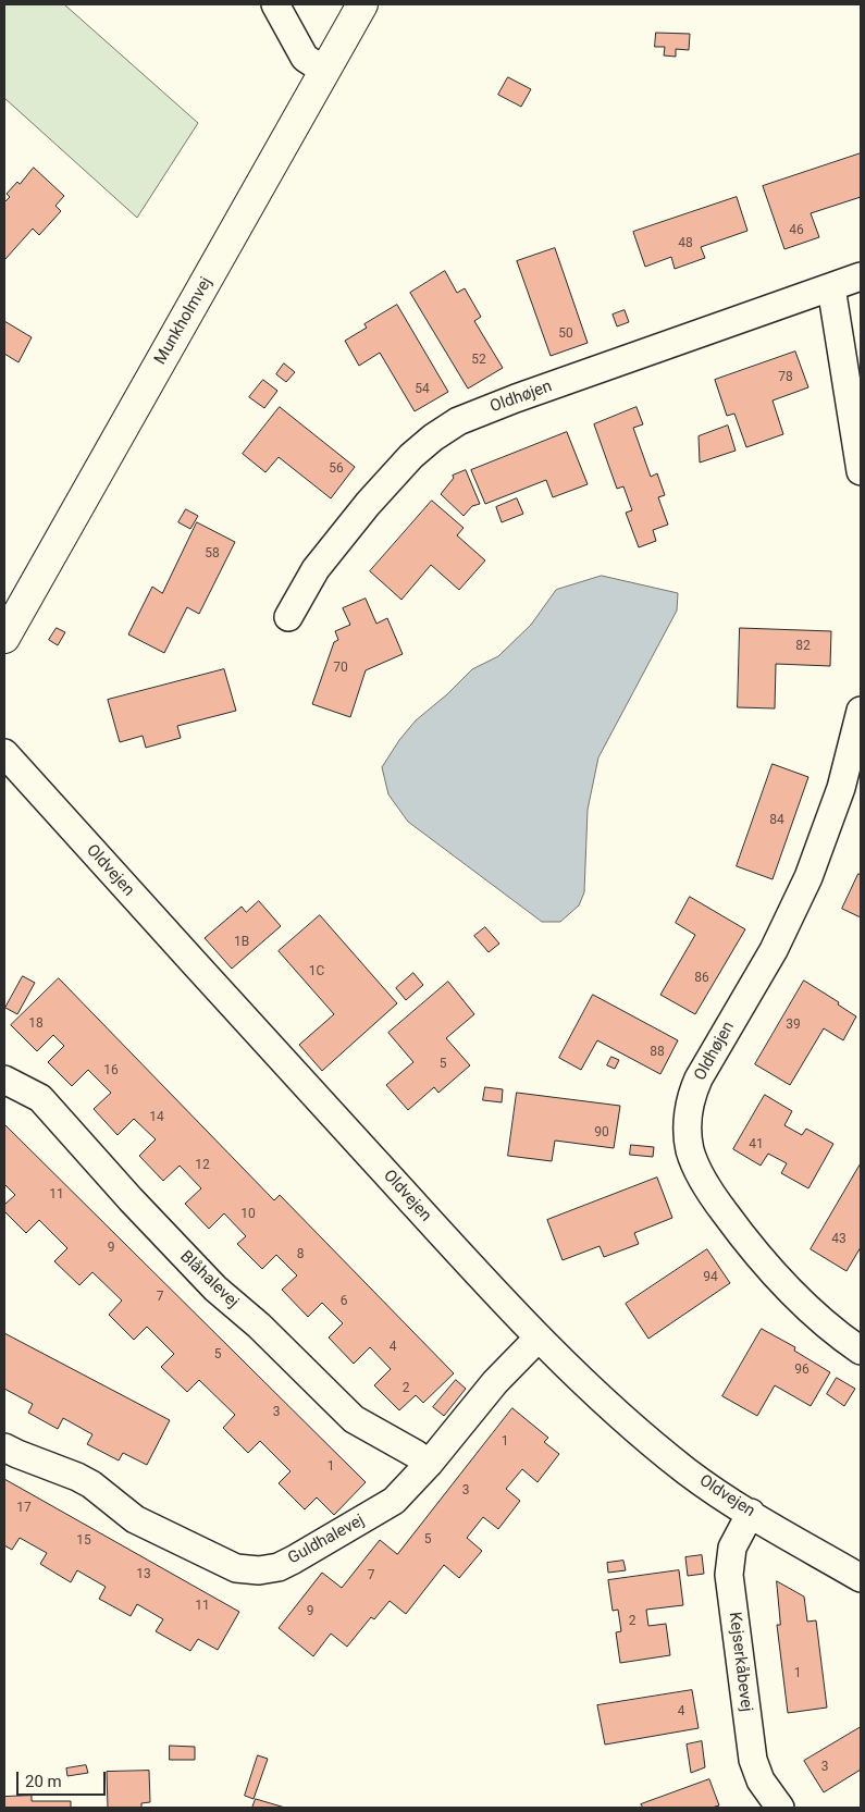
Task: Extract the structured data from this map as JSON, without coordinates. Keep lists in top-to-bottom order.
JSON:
{
  "streets": {
    "street": [
      "Munkholmvej",
      "Oldhøjen",
      "Oldvejen",
      "Blåhalevej",
      "Guldhalevej",
      "Kejserkåbevej"
    ]
  },
  "crossings": [
    ["Oldvejen", "Guldhalevej"],
    ["Oldvejen", "Kejserkåbevej"],
    ["Blåhalevej", "Guldhalevej"]
  ],
  "house_numbers": [
    "46",
    "48",
    "50",
    "52",
    "78",
    "54",
    "56",
    "58",
    "82",
    "70",
    "84",
    "1B",
    "1C",
    "86",
    "18",
    "39",
    "88",
    "5",
    "16",
    "14",
    "90",
    "41",
    "12",
    "11",
    "10",
    "43",
    "9",
    "8",
    "94",
    "7",
    "6",
    "4",
    "5",
    "96",
    "2",
    "3",
    "1",
    "1",
    "3",
    "17",
    "5",
    "15",
    "13",
    "7",
    "11",
    "9",
    "2",
    "1",
    "4",
    "3"
  ],
  "scale_bar": "20 m"
}
